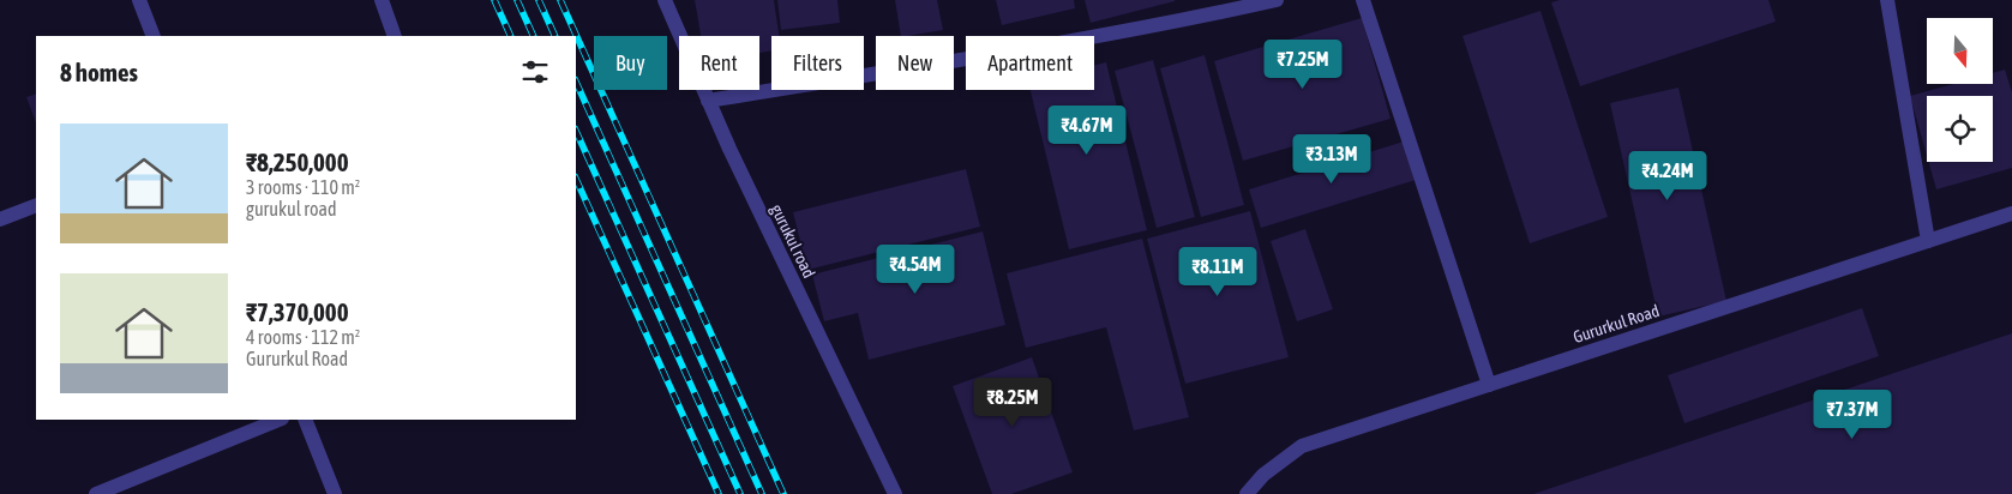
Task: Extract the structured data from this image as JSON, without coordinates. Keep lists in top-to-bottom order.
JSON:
{
  "streets": {
    "street": ["gurukul road", "Gururkul Road"]
  },
  "north": "bottom",
  "page": {
    "chip": [
      "Buy",
      "Rent",
      "Filters",
      "New",
      "Apartment"
    ],
    "heading": "8 homes",
    "price": [
      "₹7.25M",
      "₹4.67M",
      "₹3.13M",
      "₹4.24M",
      "₹4.54M",
      "₹8.11M",
      "₹8.25M",
      "₹7.37M"
    ],
    "list": [
      {
        "name": "₹8,250,000",
        "note": "3 rooms · 110 m² · gurukul road"
      },
      {
        "name": "₹7,370,000",
        "note": "4 rooms · 112 m² · Gururkul Road"
      }
    ]
  }
}
